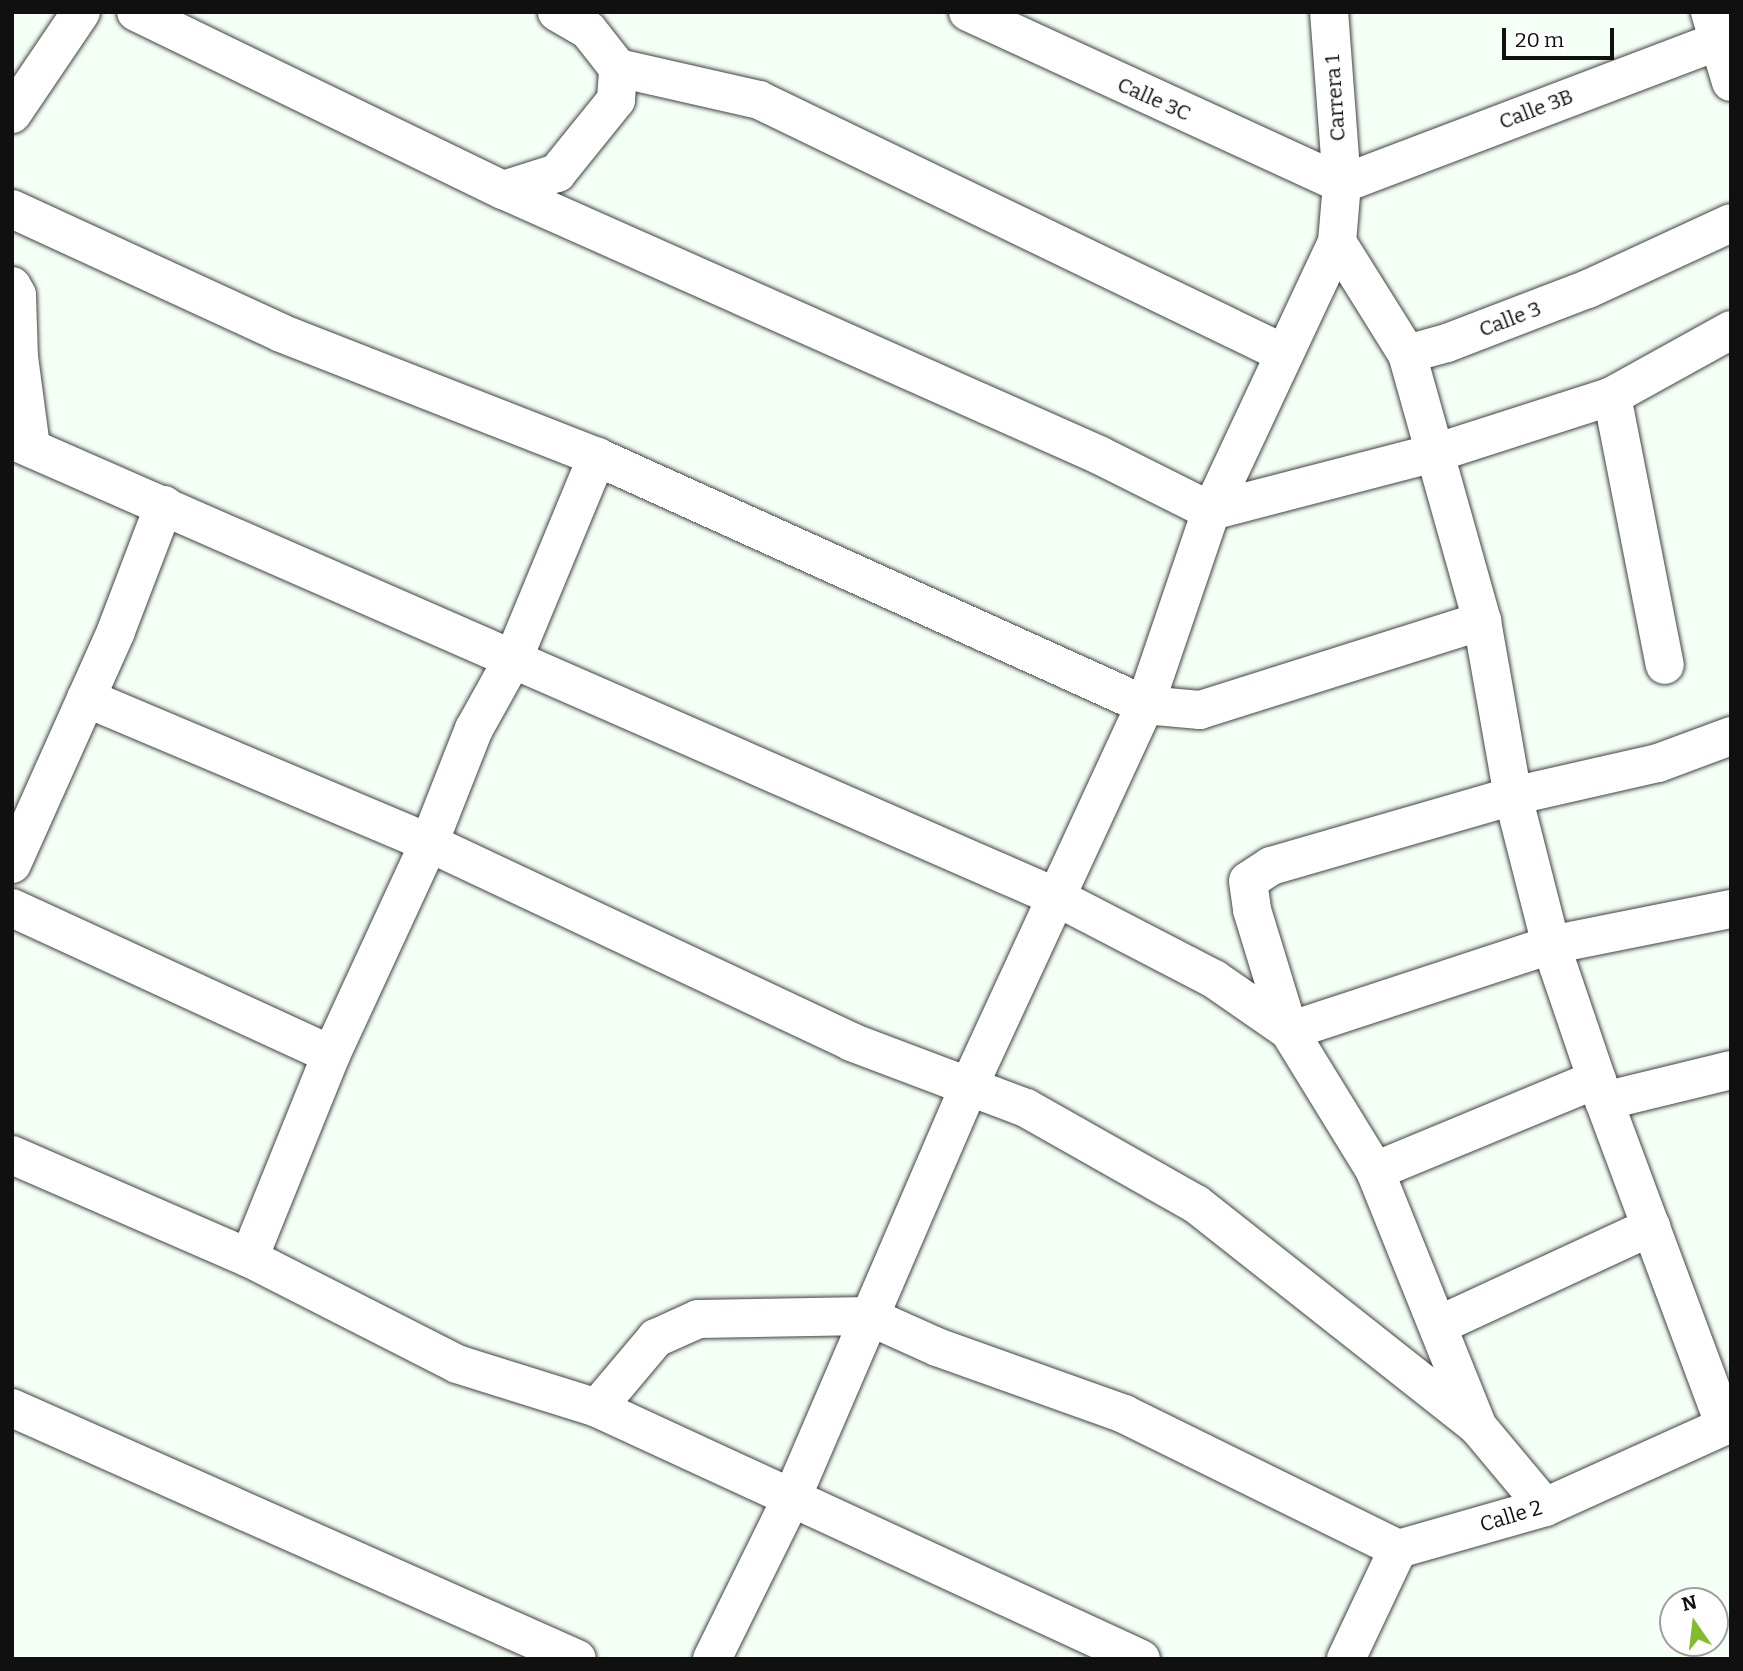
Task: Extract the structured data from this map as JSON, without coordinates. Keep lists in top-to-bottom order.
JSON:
{
  "streets": {
    "street": [
      "Carrera 1",
      "Calle 3C",
      "Calle 3B",
      "Calle 3",
      "Calle 2"
    ]
  },
  "crossings": [
    ["Carrera 1", "Calle 3C"],
    ["Carrera 1", "Calle 3B"],
    ["Calle 3C", "Calle 3B"]
  ],
  "scale_bar": "20 m",
  "north": "top"
}
